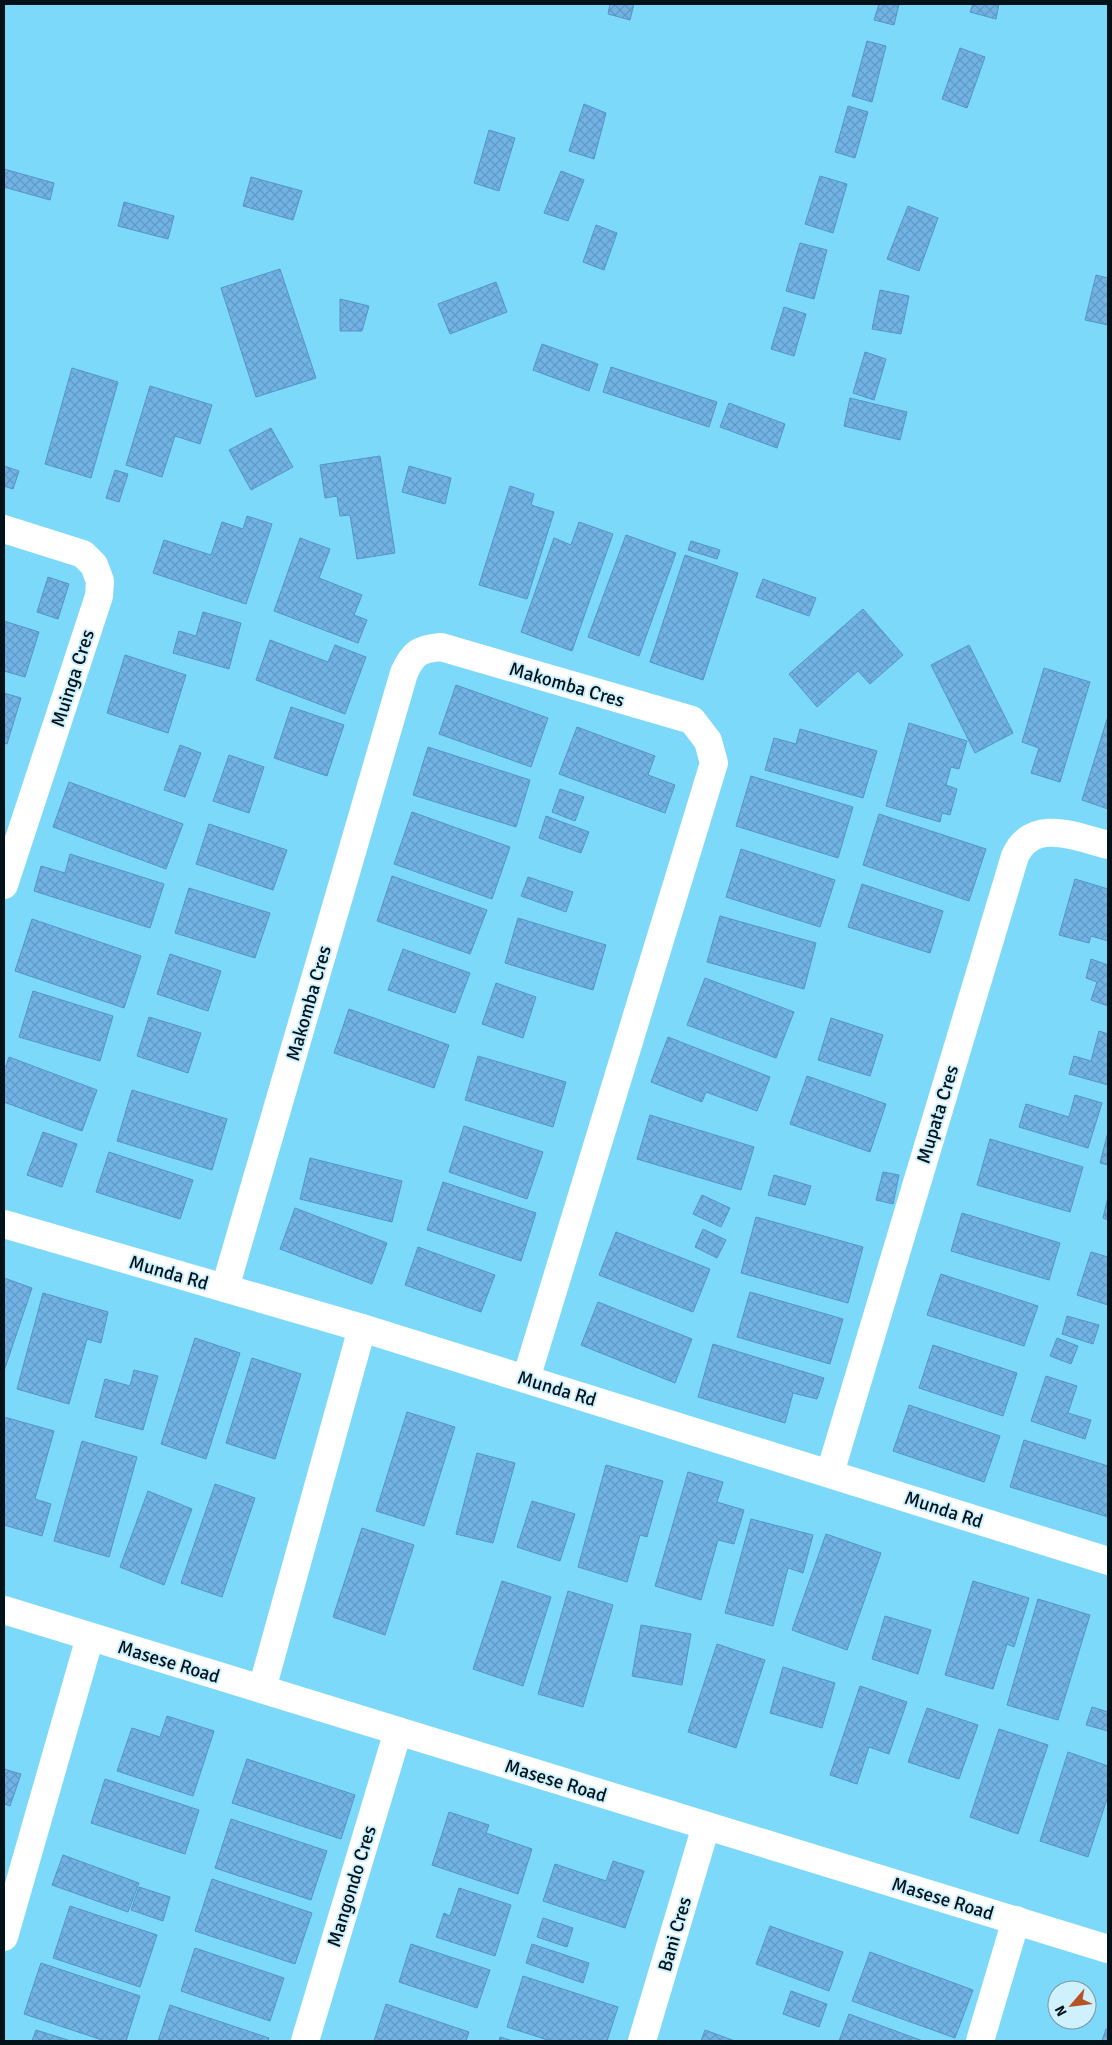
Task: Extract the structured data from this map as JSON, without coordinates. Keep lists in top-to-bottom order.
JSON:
{
  "streets": {
    "street": [
      "Muinga Cres",
      "Makomba Cres",
      "Mupata Cres",
      "Munda Rd",
      "Masese Road",
      "Mangondo Cres",
      "Bani Cres"
    ]
  },
  "crossings": [
    ["Makomba Cres", "Munda Rd"],
    ["Mupata Cres", "Munda Rd"],
    ["Masese Road", "Mangondo Cres"],
    ["Masese Road", "Bani Cres"]
  ],
  "north": "bottom left"
}
